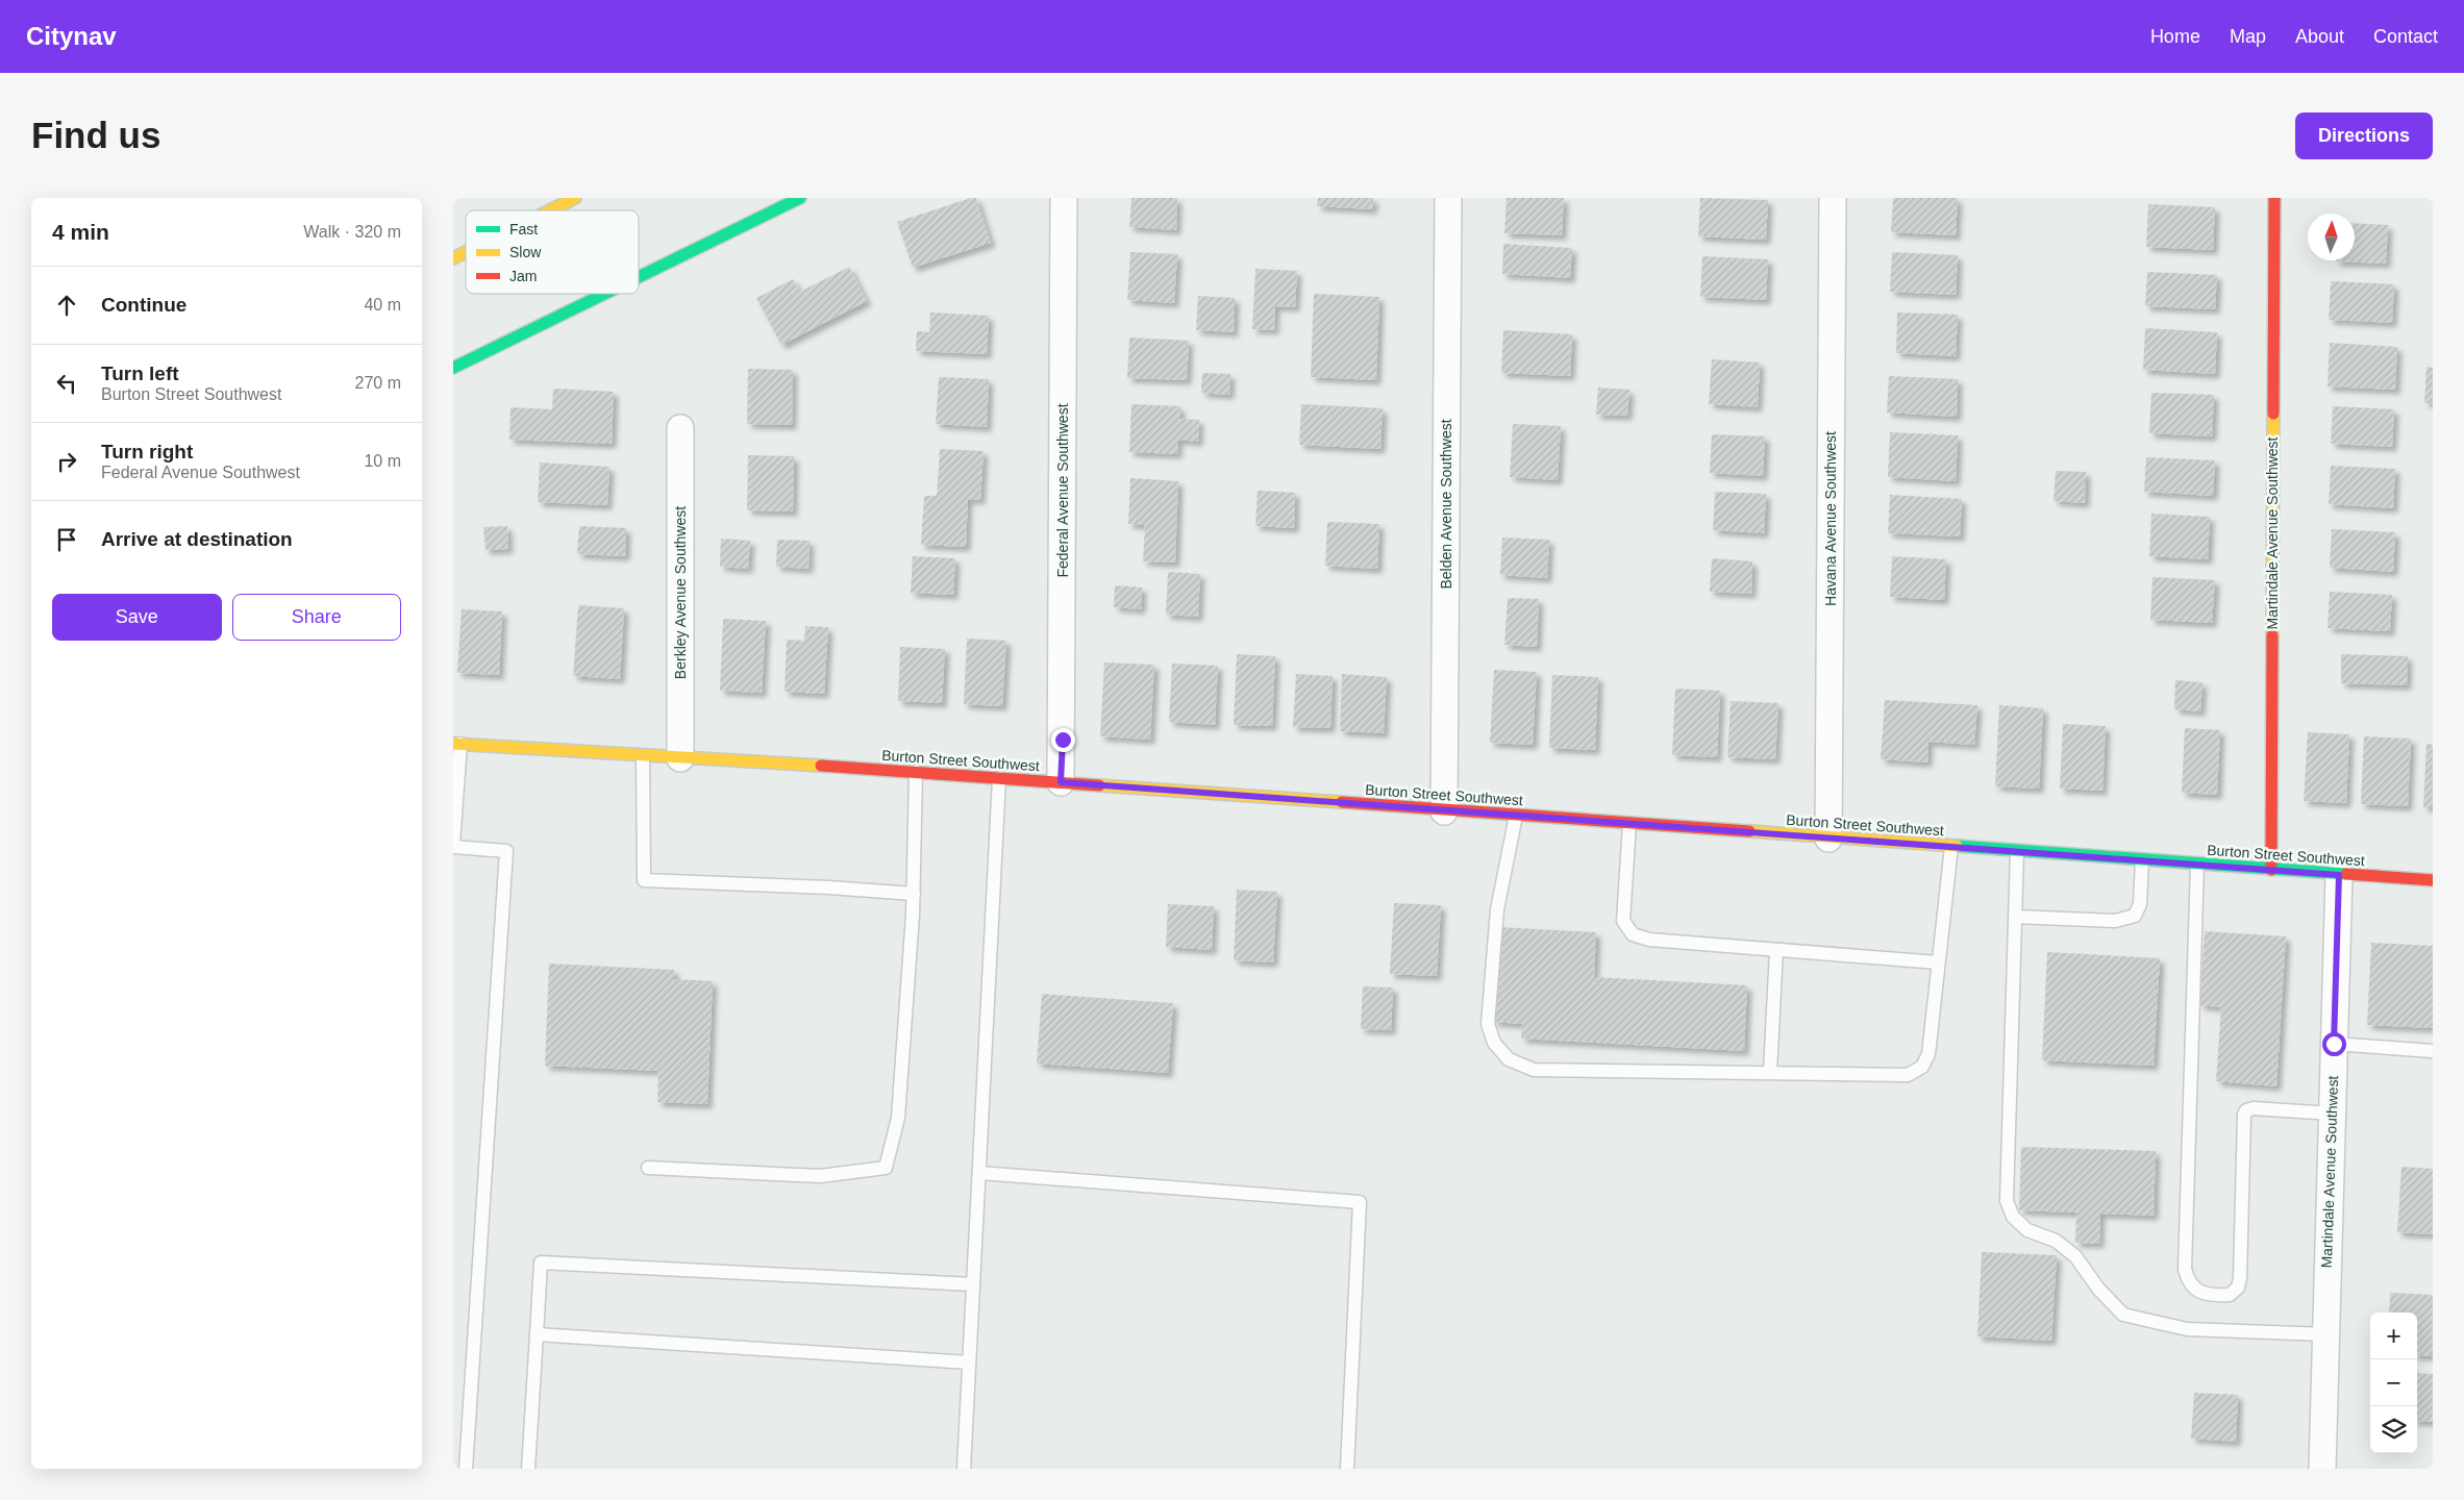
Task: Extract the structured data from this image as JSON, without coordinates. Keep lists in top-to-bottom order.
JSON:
{
  "streets": {
    "main road": ["Martindale Avenue Southwest", "Burton Street Southwest"],
    "street": [
      "Federal Avenue Southwest",
      "Belden Avenue Southwest",
      "Havana Avenue Southwest",
      "Berkley Avenue Southwest"
    ]
  },
  "crossings": [
    ["Federal Avenue Southwest", "Burton Street Southwest"],
    ["Belden Avenue Southwest", "Burton Street Southwest"],
    ["Havana Avenue Southwest", "Burton Street Southwest"],
    ["Martindale Avenue Southwest", "Burton Street Southwest"],
    ["Berkley Avenue Southwest", "Burton Street Southwest"]
  ],
  "legend": ["Fast", "Slow", "Jam"],
  "north": "top",
  "page": {
    "header": "Citynav",
    "nav": [
      "Home",
      "Map",
      "About",
      "Contact"
    ],
    "buttons": [
      "Directions",
      ["Save", "Share"]
    ],
    "title": "Find us",
    "heading": ["4 min", "Walk · 320 m"],
    "list": [
      ["Continue", "40 m"],
      ["Turn left", "Burton Street Southwest", "270 m"],
      ["Turn right", "Federal Avenue Southwest", "10 m"],
      "Arrive at destination"
    ],
    "map_buttons": ["+", "−"]
  }
}
